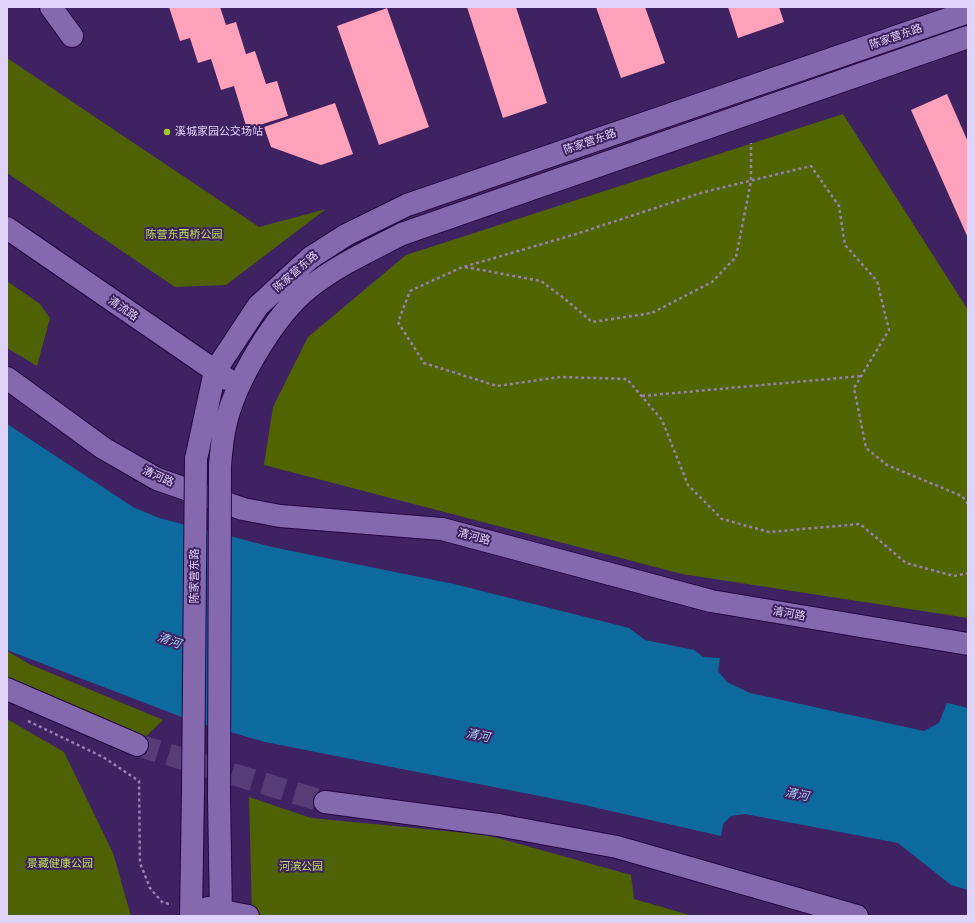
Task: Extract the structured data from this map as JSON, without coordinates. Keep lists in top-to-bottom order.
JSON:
{
  "streets": {
    "street": ["陈家营东路", "清流路", "清河路"]
  },
  "crossings": [
    ["陈家营东路", "清流路"]
  ],
  "water": ["清河"],
  "parks": ["陈营东西桥公园", "景藏健康公园", "河滨公园"],
  "places": ["溪城家园公交场站"]
}
